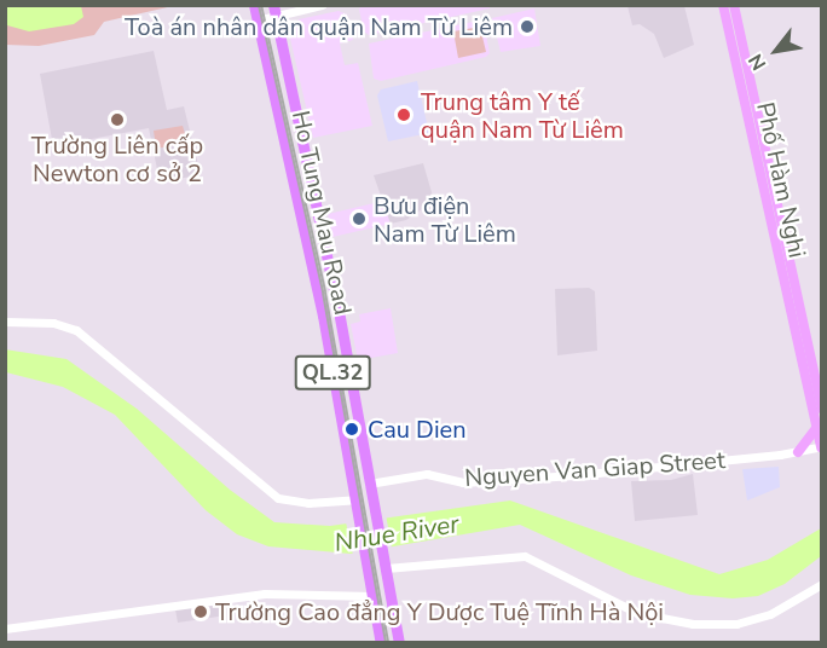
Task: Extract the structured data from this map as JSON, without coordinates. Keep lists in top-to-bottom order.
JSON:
{
  "streets": {
    "highway": ["Ho Tung Mau Road", "QL.32"],
    "main road": ["Phố Hàm Nghi"],
    "street": ["Nguyen Van Giap Street"]
  },
  "crossings": [
    ["Phố Hàm Nghi", "Nguyen Van Giap Street"],
    ["Ho Tung Mau Road", "QL.32"],
    ["Ho Tung Mau Road", "Nguyen Van Giap Street"]
  ],
  "water": ["Nhue River"],
  "places": [
    "Toà án nhân dân quận Nam Từ Liêm",
    "Trung tâm Y tế quận Nam Từ Liêm",
    "Trường Liên cấp Newton cơ sở 2",
    "Bưu điện Nam Từ Liêm",
    "Cau Dien",
    "Trường Cao đẳng Y Dược Tuệ Tĩnh Hà Nội"
  ],
  "north": "bottom left"
}
